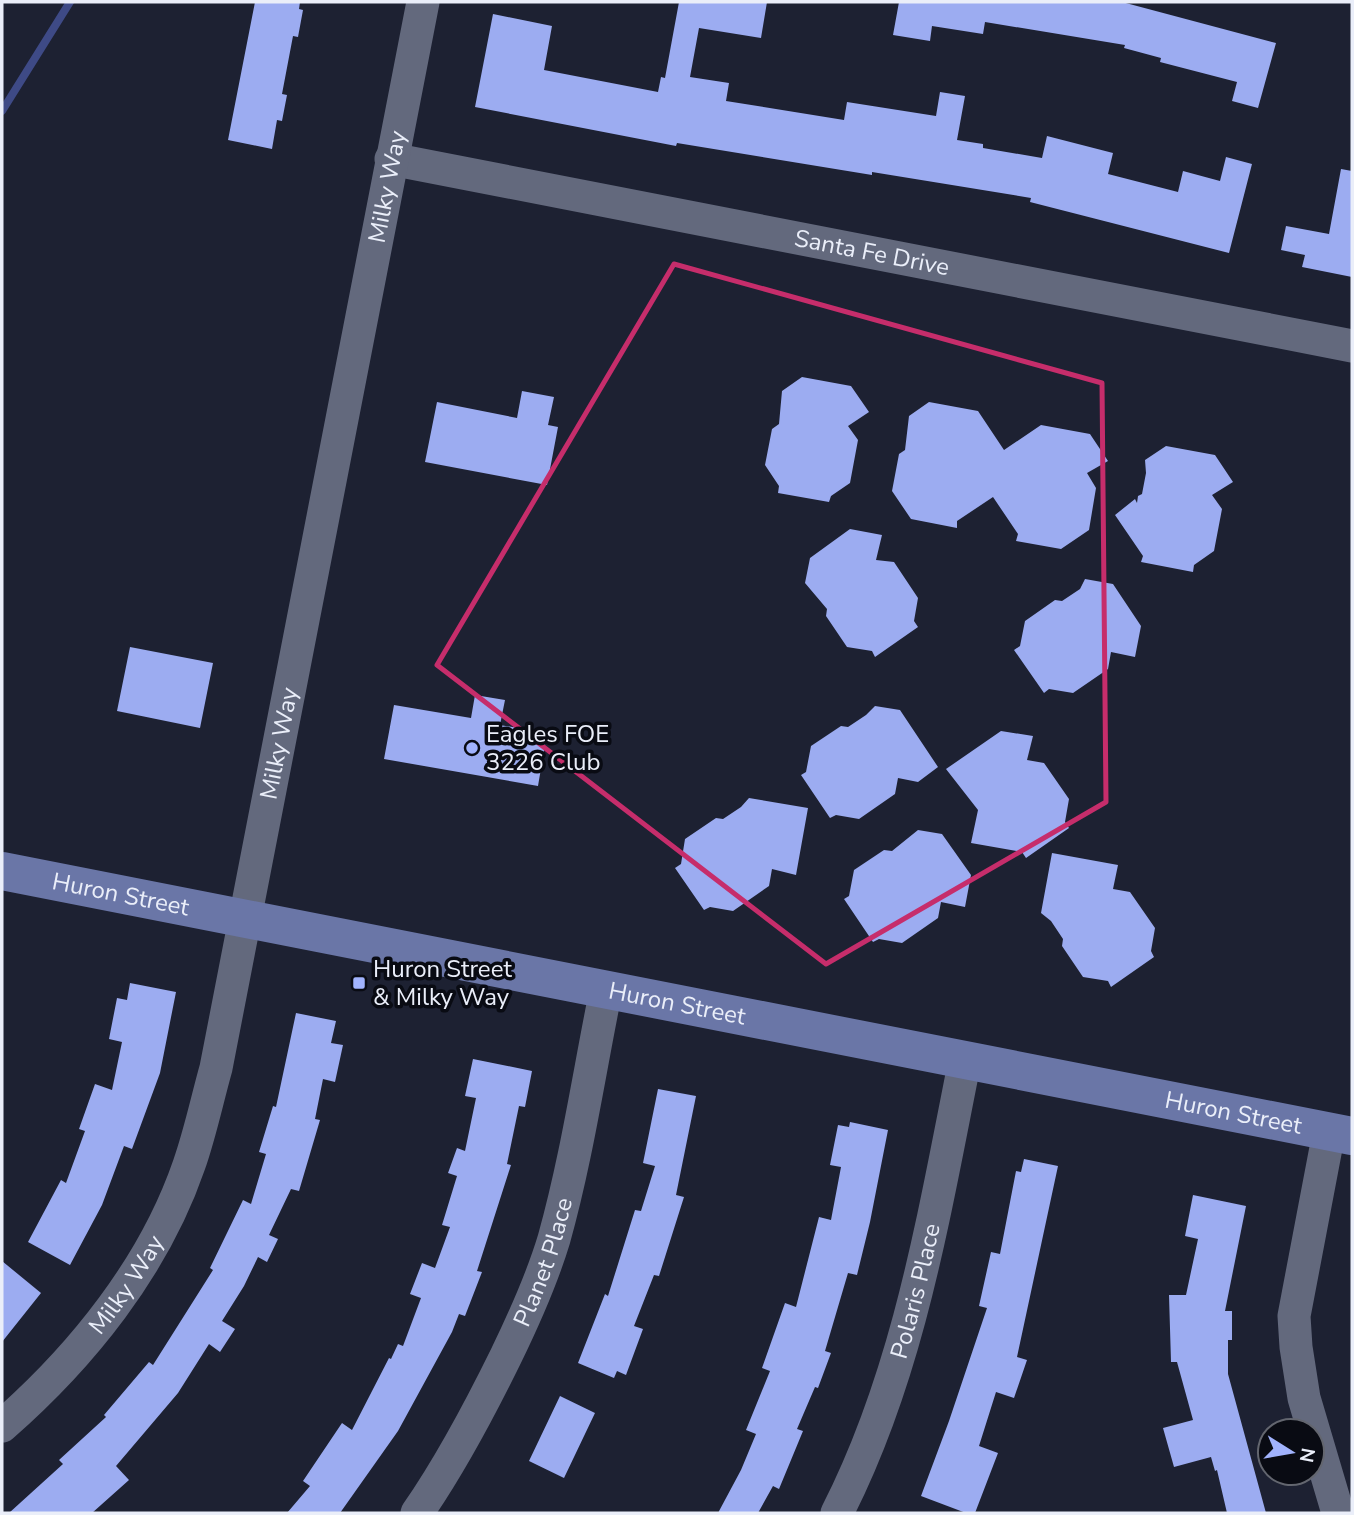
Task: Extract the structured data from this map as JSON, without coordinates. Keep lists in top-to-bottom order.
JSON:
{
  "streets": {
    "main road": ["Huron Street"],
    "street": [
      "Milky Way",
      "Santa Fe Drive",
      "Planet Place",
      "Polaris Place"
    ]
  },
  "crossings": [
    ["Milky Way", "Santa Fe Drive"],
    ["Milky Way", "Huron Street"],
    ["Huron Street", "Planet Place"],
    ["Huron Street", "Polaris Place"]
  ],
  "places": {
    "other": ["Eagles FOE 3226 Club"],
    "transit": ["Huron Street & Milky Way"]
  },
  "north": "right"
}
